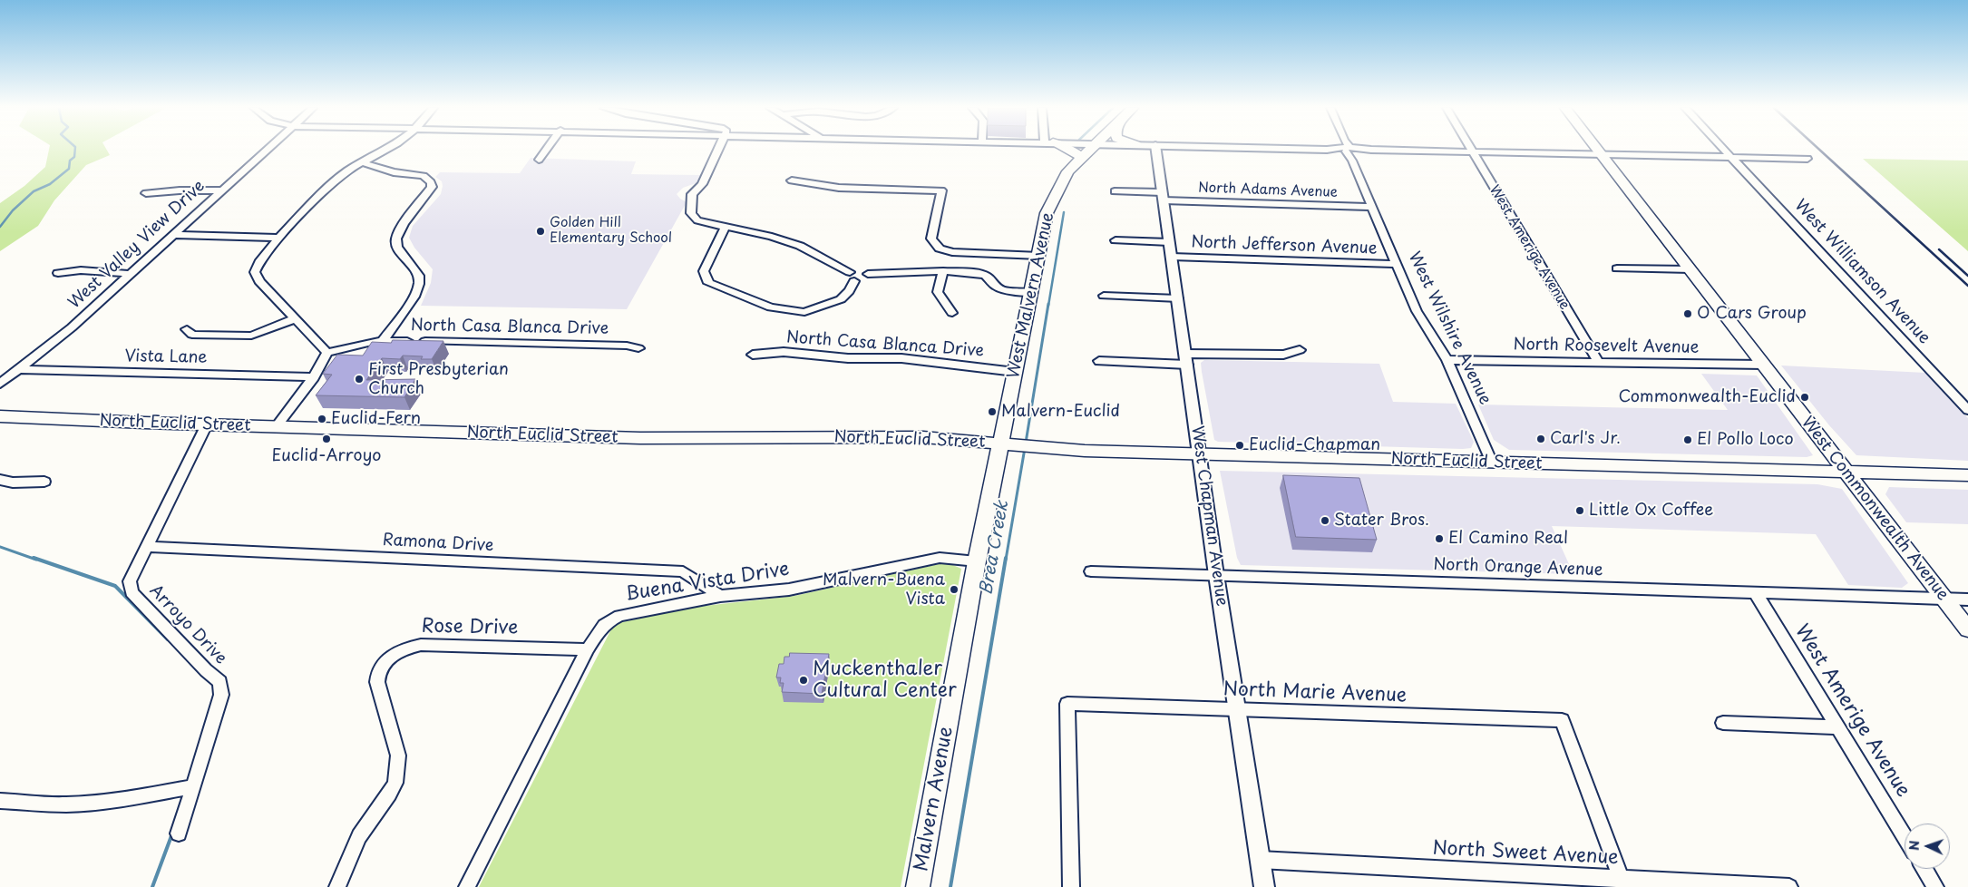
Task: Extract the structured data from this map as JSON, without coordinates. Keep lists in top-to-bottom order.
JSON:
{
  "streets": {
    "main road": [
      "West Malvern Avenue",
      "North Euclid Street",
      "West Commonwealth Avenue",
      "Malvern Avenue"
    ],
    "street": [
      "North Adams Avenue",
      "West Valley View Drive",
      "North Jefferson Avenue",
      "West Amerige Avenue",
      "West Williamson Avenue",
      "North Casa Blanca Drive",
      "West Wilshire Avenue",
      "North Roosevelt Avenue",
      "Vista Lane",
      "West Chapman Avenue",
      "Ramona Drive",
      "North Orange Avenue",
      "Buena Vista Drive",
      "Arroyo Drive",
      "Rose Drive",
      "North Marie Avenue",
      "North Sweet Avenue"
    ]
  },
  "crossings": [
    ["North Adams Avenue", "West Wilshire Avenue"],
    ["North Adams Avenue", "West Chapman Avenue"],
    ["West Valley View Drive", "Vista Lane"],
    ["North Jefferson Avenue", "West Wilshire Avenue"],
    ["North Jefferson Avenue", "West Chapman Avenue"],
    ["West Amerige Avenue", "North Roosevelt Avenue"],
    ["West Amerige Avenue", "North Orange Avenue"],
    ["West Malvern Avenue", "North Casa Blanca Drive"],
    ["West Malvern Avenue", "North Euclid Street"],
    ["West Malvern Avenue", "Malvern Avenue"],
    ["West Wilshire Avenue", "North Roosevelt Avenue"],
    ["West Wilshire Avenue", "North Euclid Street"],
    ["North Roosevelt Avenue", "West Commonwealth Avenue"],
    ["North Euclid Street", "West Commonwealth Avenue"],
    ["North Euclid Street", "West Chapman Avenue"],
    ["North Euclid Street", "Arroyo Drive"],
    ["North Euclid Street", "Malvern Avenue"],
    ["West Commonwealth Avenue", "North Orange Avenue"],
    ["West Chapman Avenue", "North Orange Avenue"],
    ["West Chapman Avenue", "North Marie Avenue"],
    ["West Chapman Avenue", "North Sweet Avenue"],
    ["Ramona Drive", "Buena Vista Drive"],
    ["Ramona Drive", "Arroyo Drive"],
    ["Buena Vista Drive", "Rose Drive"],
    ["Buena Vista Drive", "Malvern Avenue"],
    ["North Marie Avenue", "North Sweet Avenue"]
  ],
  "water": ["Brea Creek"],
  "places": [
    "Golden Hill Elementary School",
    "O Cars Group",
    "First Presbyterian Church",
    "Commonwealth-Euclid",
    "Malvern-Euclid",
    "Euclid-Fern",
    "Euclid-Arroyo",
    "Carl's Jr.",
    "El Pollo Loco",
    "Euclid-Chapman",
    "Little Ox Coffee",
    "Stater Bros.",
    "El Camino Real",
    "Malvern-Buena Vista",
    "Muckenthaler Cultural Center"
  ],
  "north": "left"
}
